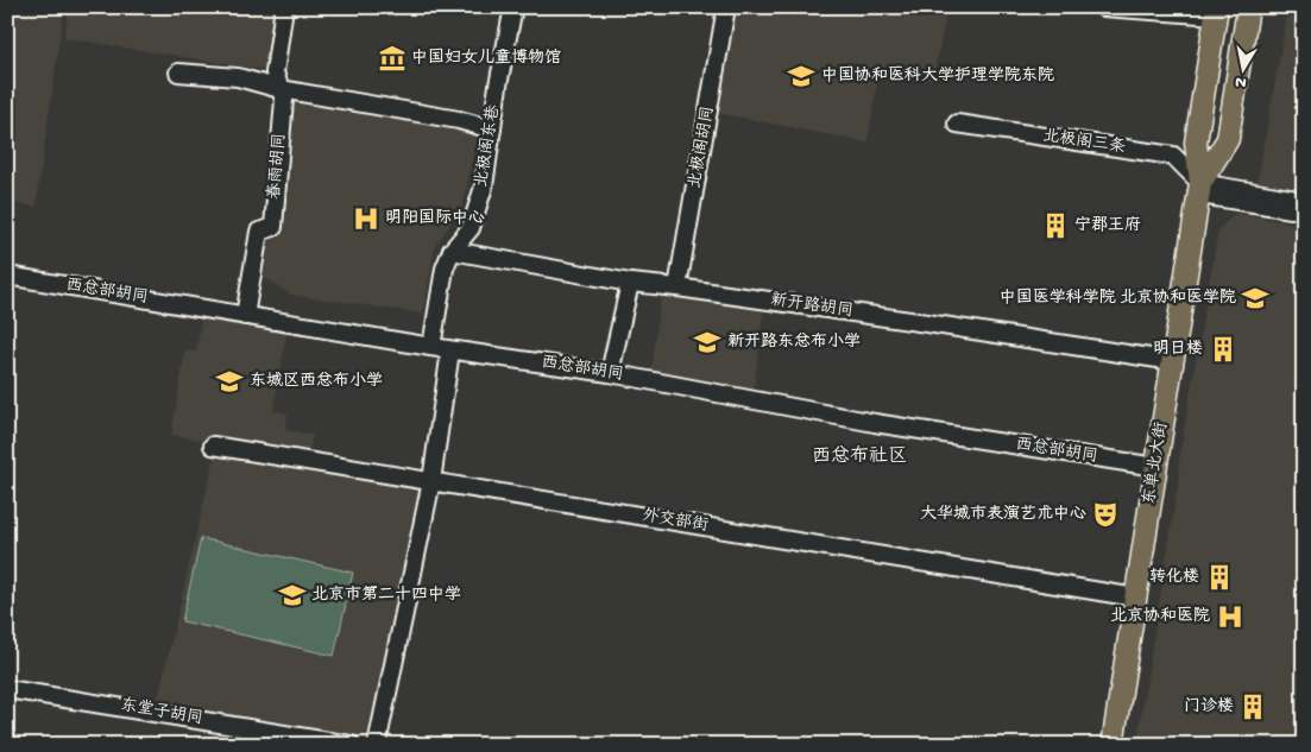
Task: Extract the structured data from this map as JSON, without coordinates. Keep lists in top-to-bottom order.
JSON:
{
  "streets": {
    "main road": ["东单北大街"],
    "street": [
      "北极阁三条",
      "北极阁东巷",
      "北极阁胡同",
      "春雨胡同",
      "西总部胡同",
      "新开路胡同",
      "外交部街",
      "东堂子胡同"
    ]
  },
  "crossings": [
    ["北极阁三条", "东单北大街"],
    ["北极阁东巷", "西总部胡同"],
    ["北极阁东巷", "新开路胡同"],
    ["北极阁胡同", "新开路胡同"],
    ["春雨胡同", "西总部胡同"],
    ["西总部胡同", "东单北大街"],
    ["新开路胡同", "东单北大街"],
    ["东单北大街", "外交部街"]
  ],
  "districts": ["西总布社区"],
  "places": {
    "museum": ["中国妇女儿童博物馆"],
    "school or university": [
      "中国协和医科大学护理学院东院",
      "中国医学科学院 北京协和医学院",
      "新开路东总布小学",
      "东城区西总布小学",
      "北京市第二十四中学"
    ],
    "hospital": ["明阳国际中心", "北京协和医院"],
    "building": [
      "宁郡王府",
      "明日楼",
      "转化楼",
      "门诊楼"
    ],
    "theatre": ["大华城市表演艺术中心"]
  },
  "north": "bottom"
}
